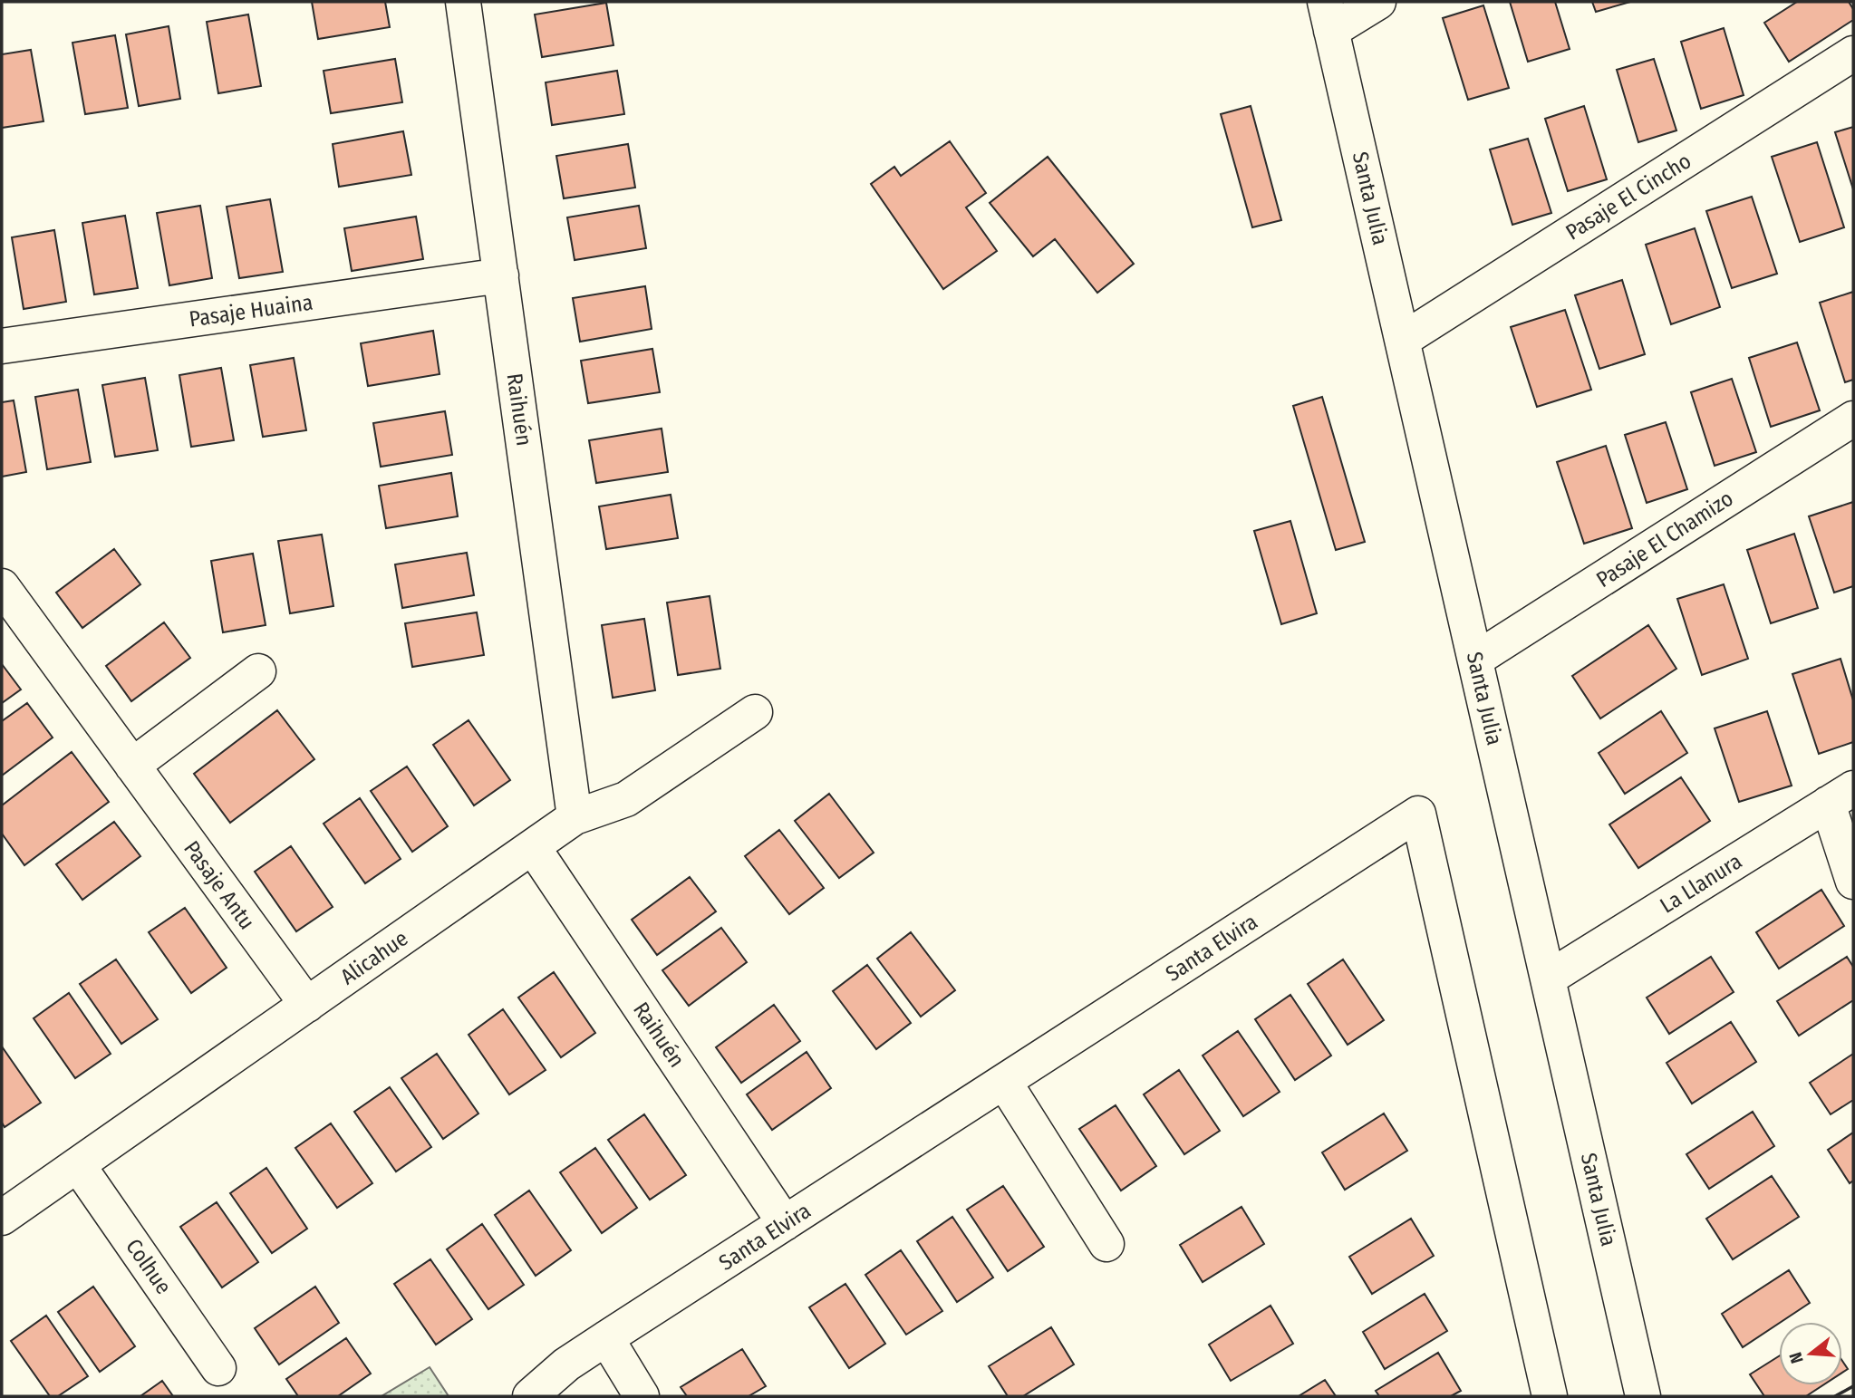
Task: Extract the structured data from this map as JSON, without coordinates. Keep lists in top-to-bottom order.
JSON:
{
  "streets": {
    "street": [
      "Pasaje El Cincho",
      "Santa Julia",
      "Pasaje Huaina",
      "Raihuén",
      "Pasaje El Chamizo",
      "La Llanura",
      "Pasaje Antu",
      "Santa Elvira",
      "Alicahue",
      "Colhue"
    ]
  },
  "crossings": [
    ["Pasaje El Cincho", "Santa Julia"],
    ["Santa Julia", "Pasaje El Chamizo"],
    ["Santa Julia", "La Llanura"],
    ["Pasaje Huaina", "Raihuén"],
    ["Raihuén", "Santa Elvira"],
    ["Raihuén", "Alicahue"],
    ["Pasaje Antu", "Alicahue"],
    ["Alicahue", "Colhue"]
  ],
  "north": "left"
}
